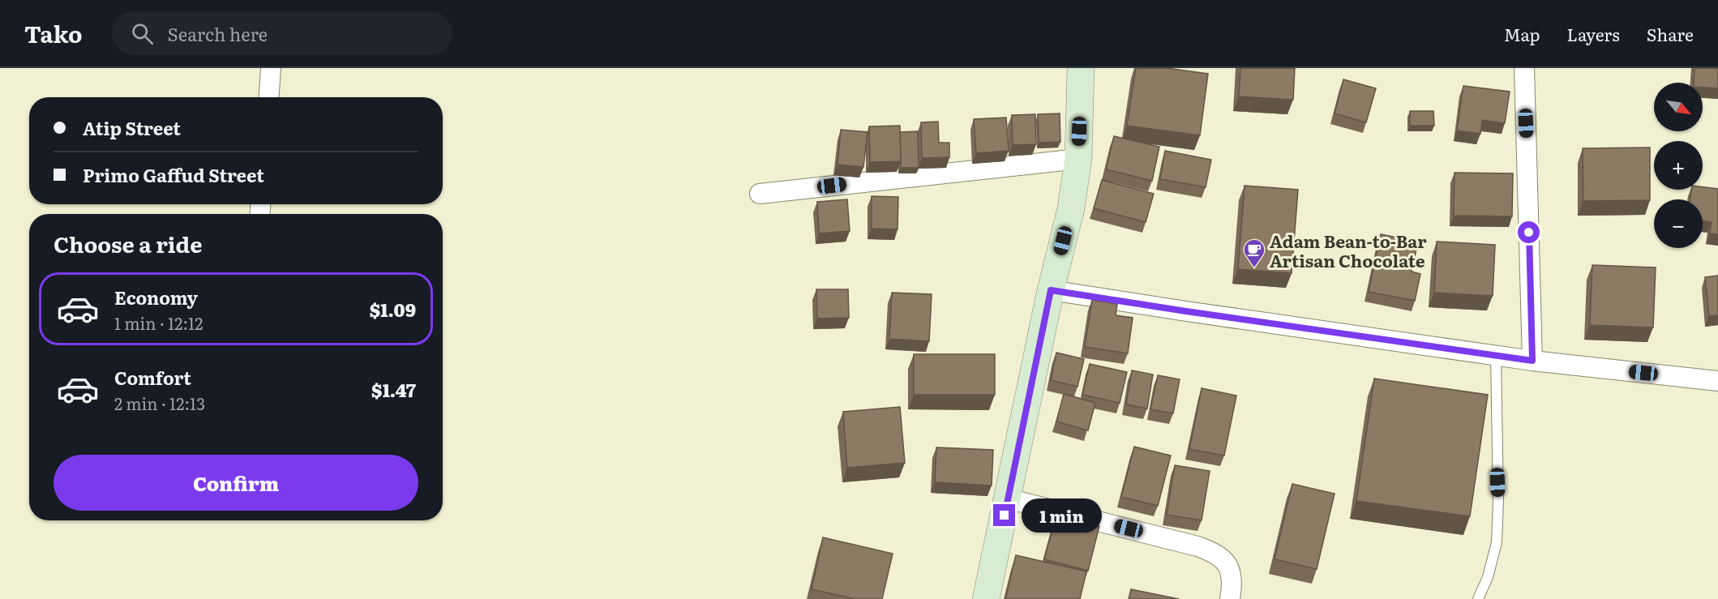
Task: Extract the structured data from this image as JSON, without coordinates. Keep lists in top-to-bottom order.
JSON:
{
  "places": {
    "cafe": ["Adam Bean-to-Bar Artisan Chocolate"]
  },
  "north": "bottom right",
  "page": {
    "header": "Tako",
    "search": "Search here",
    "nav": ["Map", "Layers", "Share"],
    "map_buttons": ["+", "−"],
    "banner": ["Atip Street", "Primo Gaffud Street"],
    "heading": "Choose a ride",
    "list": [
      {
        "name": "Economy",
        "note": "1 min · 12:12",
        "value": "$1.09"
      },
      {
        "name": "Comfort",
        "note": "2 min · 12:13",
        "value": "$1.47"
      }
    ],
    "buttons": "Confirm",
    "bubble": "1 min"
  }
}
